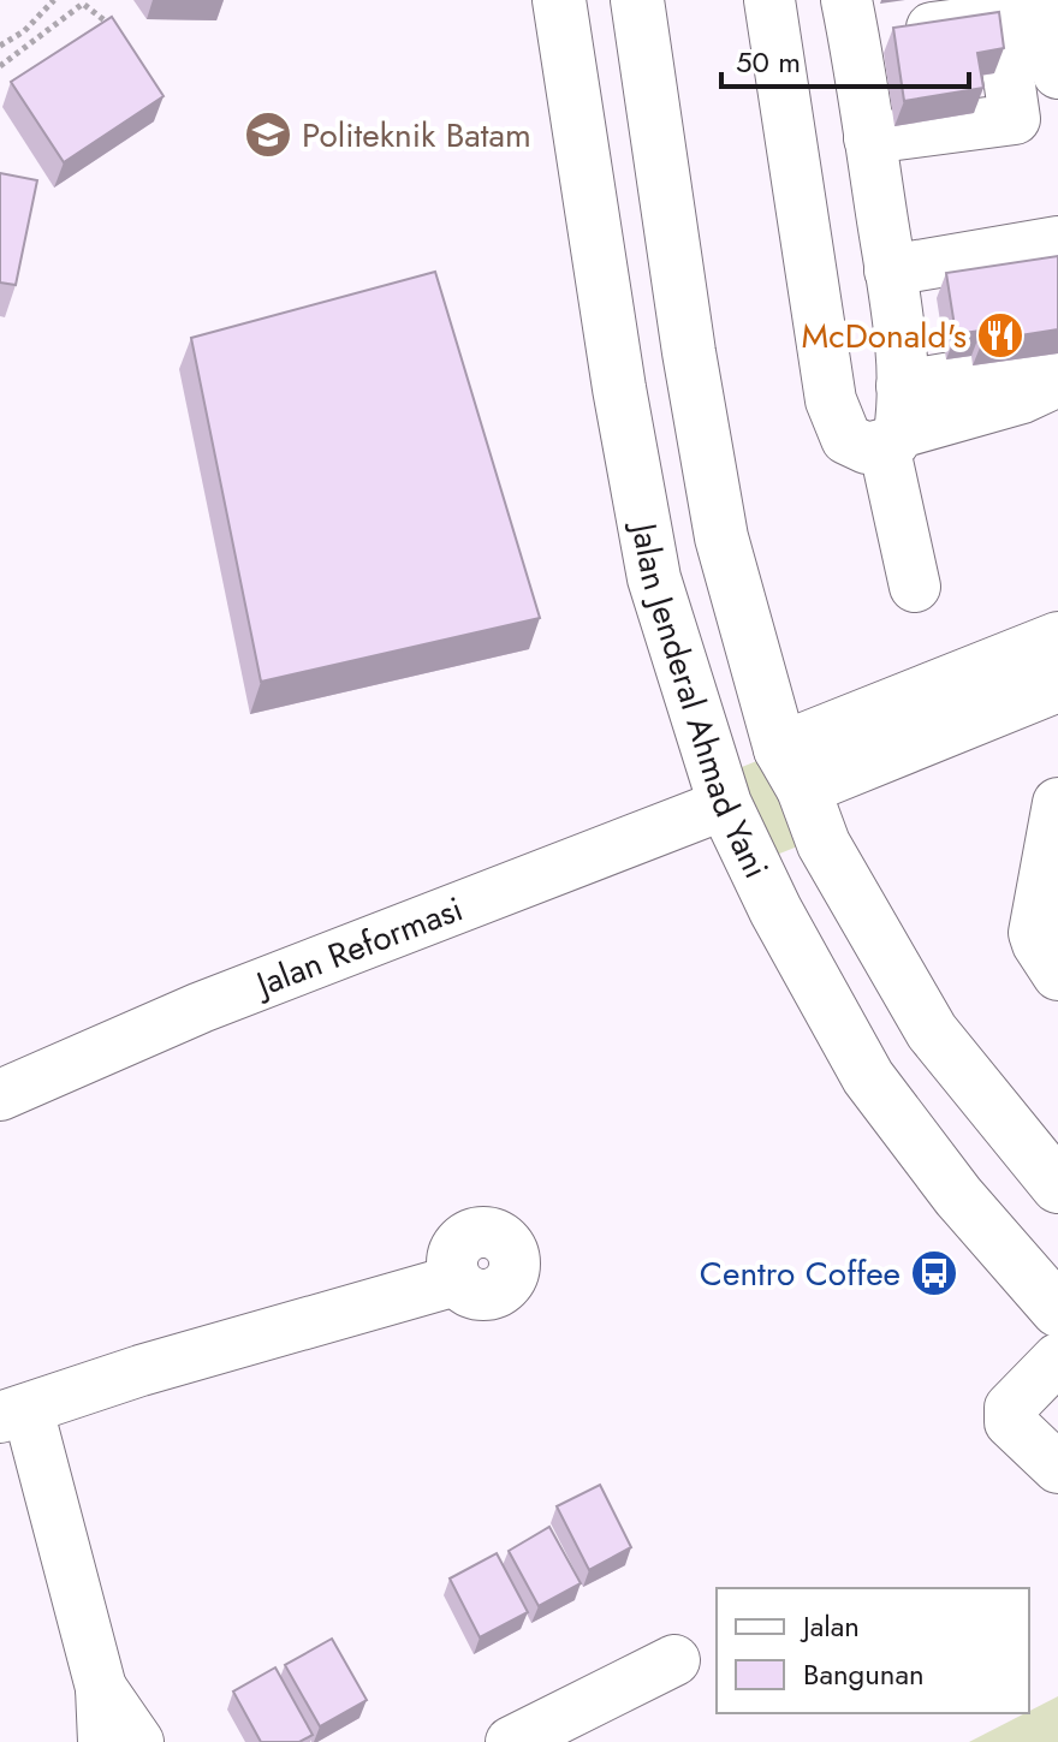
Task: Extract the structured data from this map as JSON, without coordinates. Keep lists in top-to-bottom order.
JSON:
{
  "streets": {
    "main road": ["Jalan Jenderal Ahmad Yani"],
    "street": ["Jalan Reformasi"]
  },
  "crossings": [
    ["Jalan Jenderal Ahmad Yani", "Jalan Reformasi"]
  ],
  "places": {
    "school or university": ["Politeknik Batam"],
    "restaurant": ["McDonald's"],
    "bus stop": ["Centro Coffee"]
  },
  "legend": ["Jalan", "Bangunan"],
  "scale_bar": "50 m"
}
